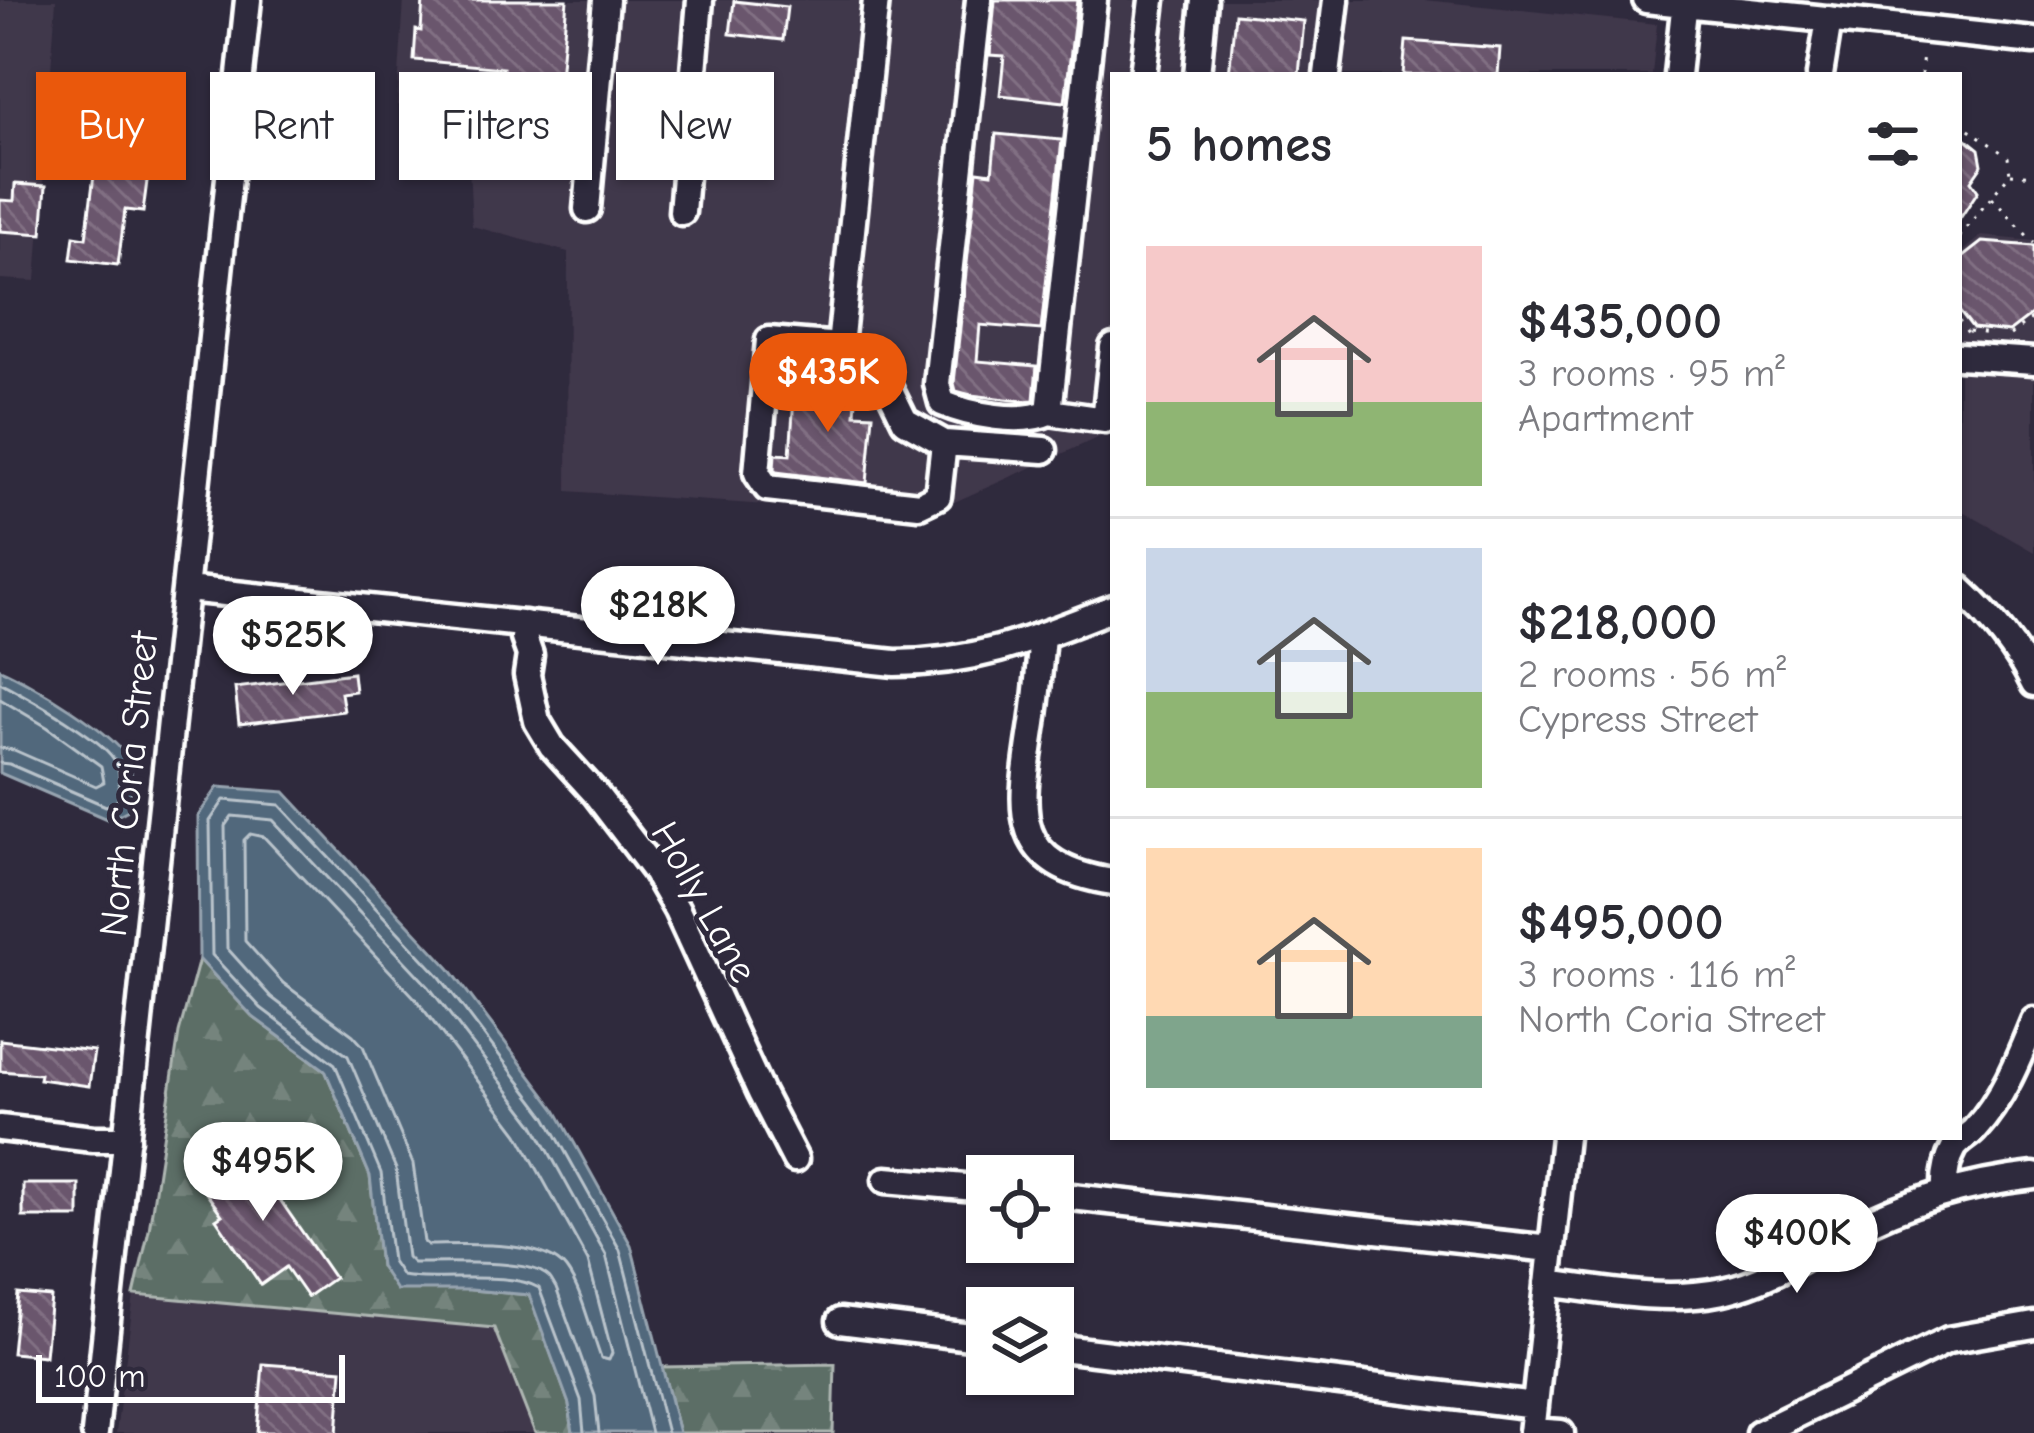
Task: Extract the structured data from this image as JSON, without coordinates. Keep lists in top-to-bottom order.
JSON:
{
  "streets": {
    "street": ["North Coria Street", "Holly Lane"]
  },
  "scale_bar": "100 m",
  "page": {
    "chip": [
      "Buy",
      "Rent",
      "Filters",
      "New"
    ],
    "heading": "5 homes",
    "list": [
      {
        "name": "$435,000",
        "note": "3 rooms · 95 m² · Apartment"
      },
      {
        "name": "$218,000",
        "note": "2 rooms · 56 m² · Cypress Street"
      },
      {
        "name": "$495,000",
        "note": "3 rooms · 116 m² · North Coria Street"
      }
    ],
    "price": [
      "$435K",
      "$218K",
      "$525K",
      "$495K",
      "$400K"
    ],
    "scale": "100 m"
  }
}
